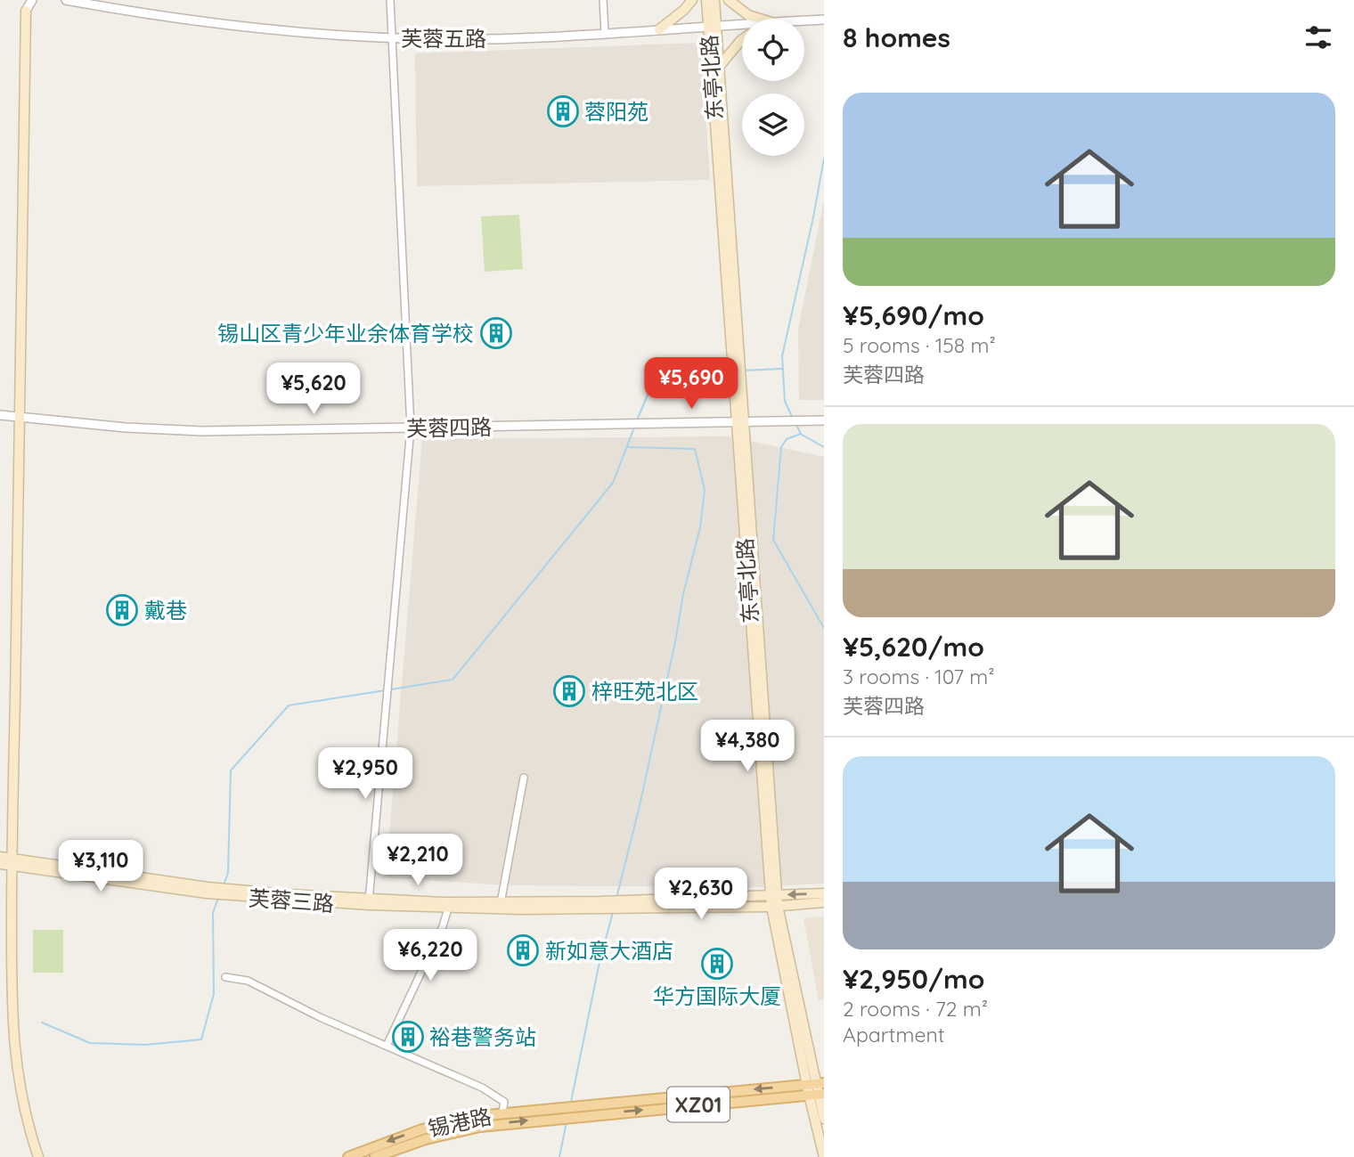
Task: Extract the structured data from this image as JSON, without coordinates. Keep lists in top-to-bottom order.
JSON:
{
  "streets": {
    "main road": [
      "东亭北路",
      "芙蓉三路",
      "XZ01",
      "锡港路"
    ],
    "street": ["芙蓉五路", "芙蓉四路"]
  },
  "crossings": [
    ["芙蓉五路", "东亭北路"],
    ["东亭北路", "芙蓉四路"],
    ["东亭北路", "芙蓉三路"],
    ["东亭北路", "锡港路"]
  ],
  "places": {
    "building": [
      "蓉阳苑",
      "锡山区青少年业余体育学校",
      "戴巷",
      "梓旺苑北区",
      "新如意大酒店",
      "华方国际大厦",
      "裕巷警务站"
    ]
  },
  "page": {
    "heading": "8 homes",
    "list": [
      {
        "name": "¥5,690/mo",
        "note": "5 rooms · 158 m² · 芙蓉四路"
      },
      {
        "name": "¥5,620/mo",
        "note": "3 rooms · 107 m² · 芙蓉四路"
      },
      {
        "name": "¥2,950/mo",
        "note": "2 rooms · 72 m² · Apartment"
      }
    ],
    "price": [
      "¥5,690",
      "¥5,620",
      "¥4,380",
      "¥2,950",
      "¥2,210",
      "¥3,110",
      "¥2,630",
      "¥6,220"
    ]
  }
}
